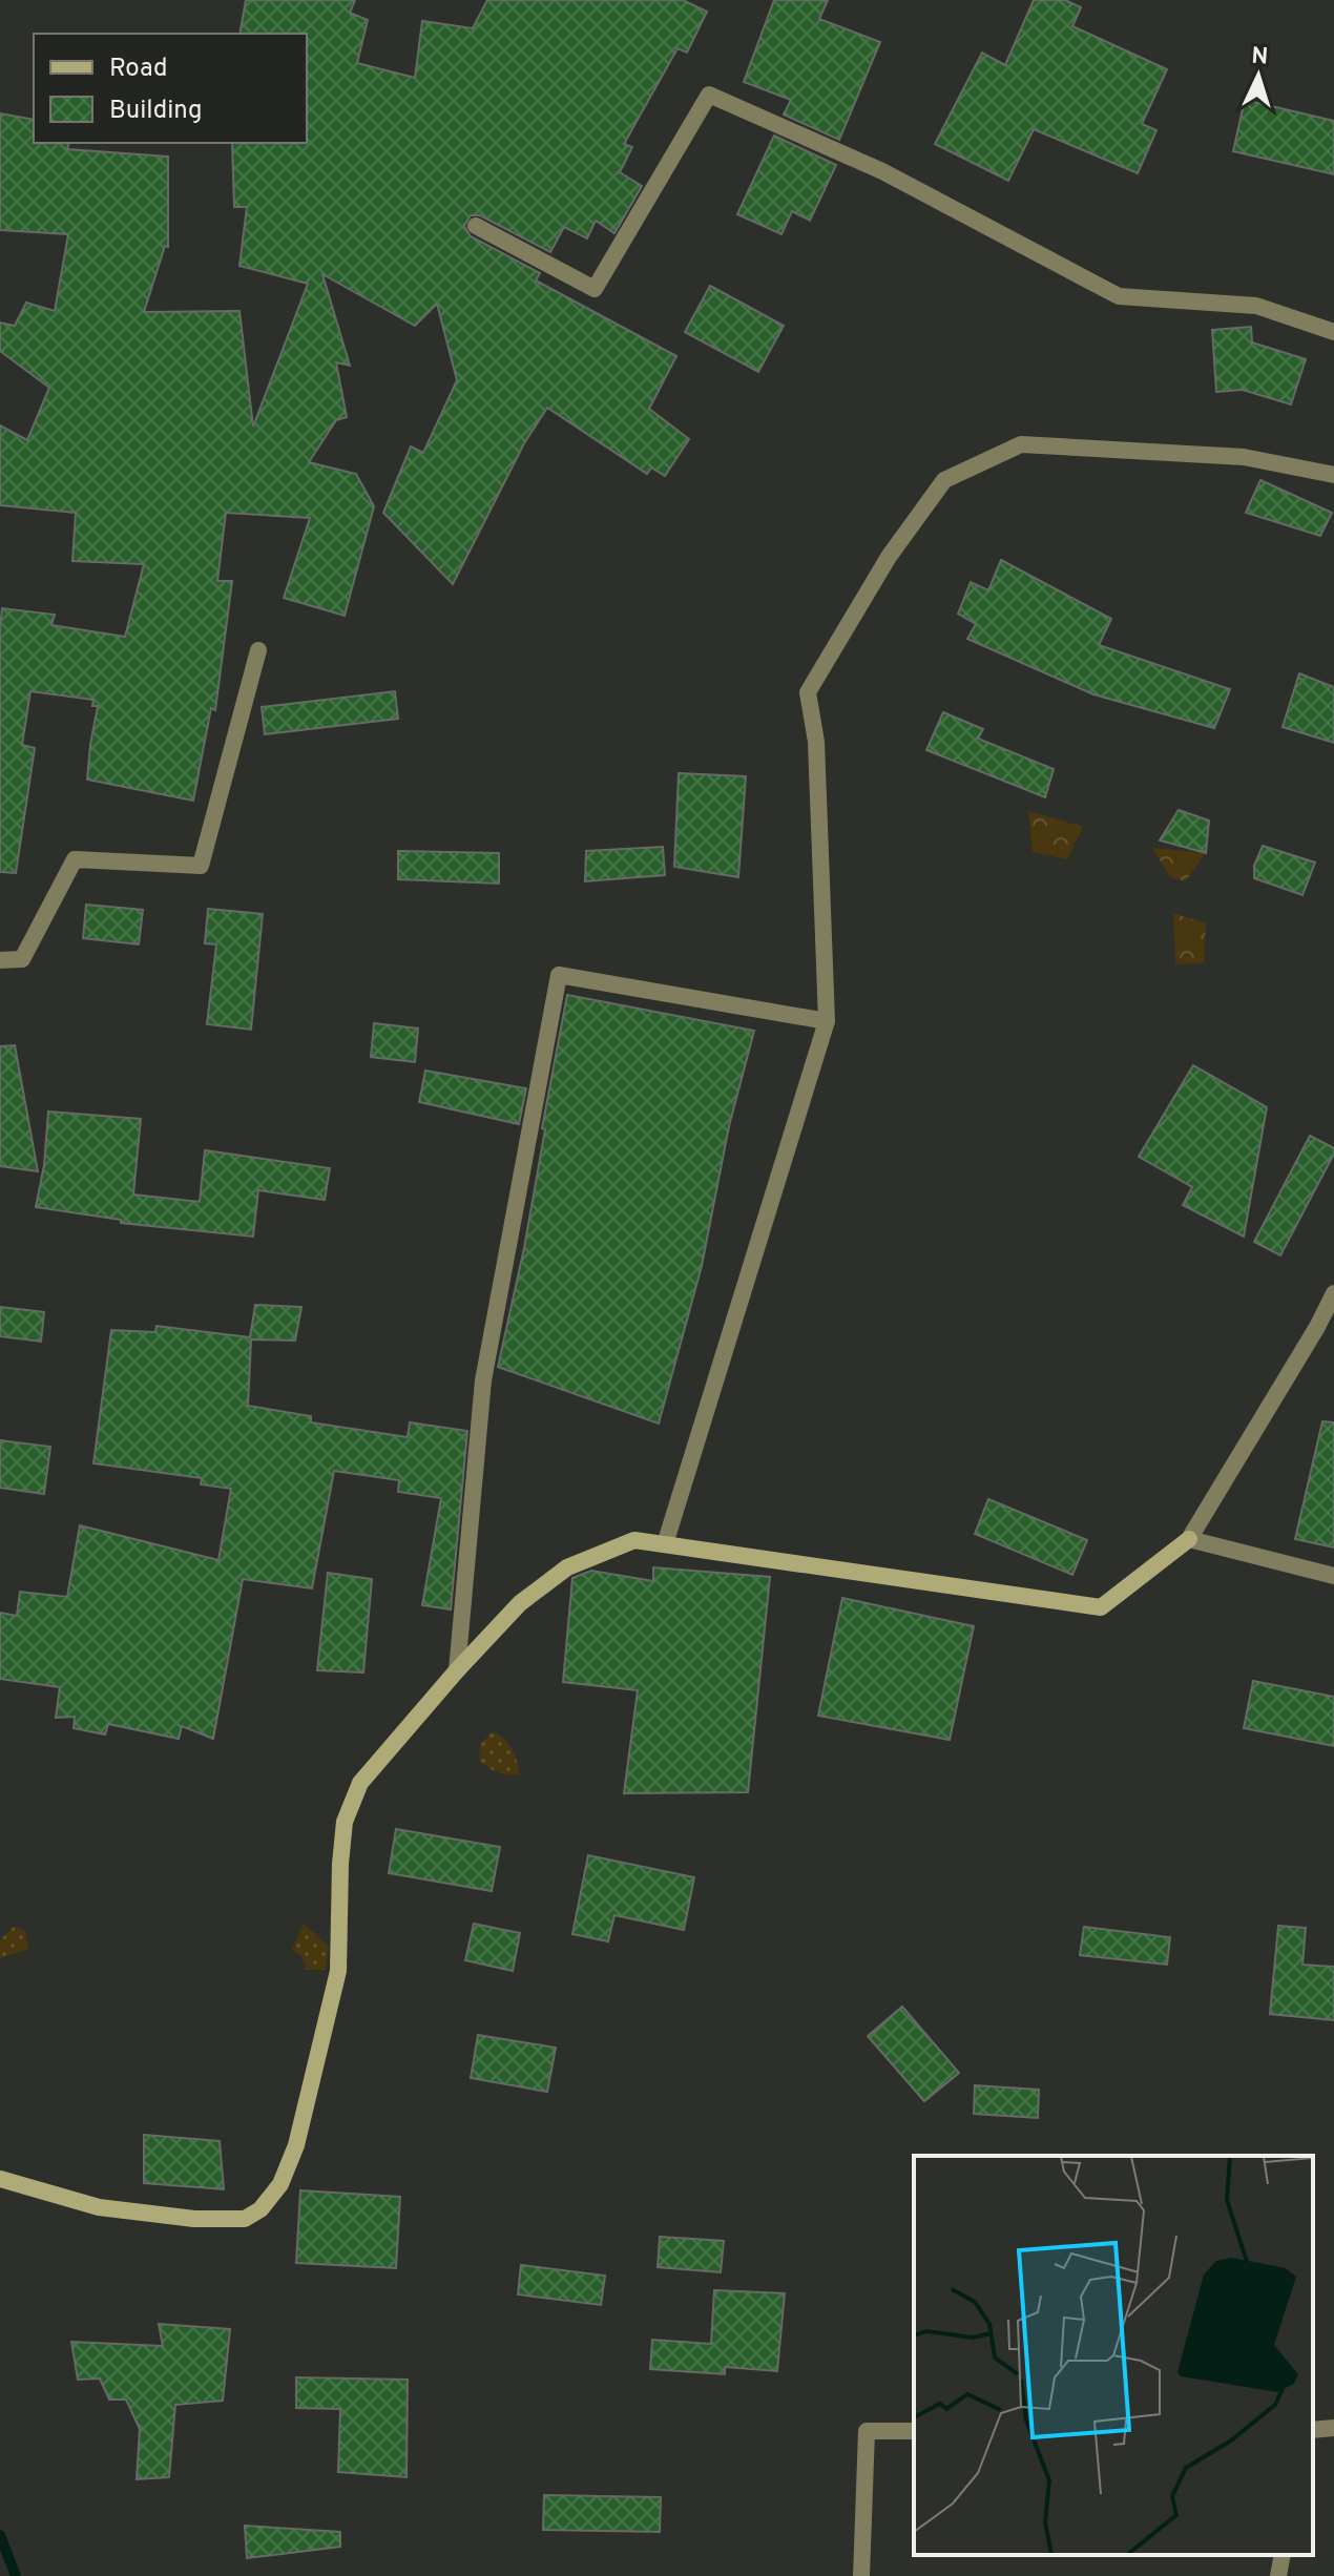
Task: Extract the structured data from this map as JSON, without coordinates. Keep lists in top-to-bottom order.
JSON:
{
  "legend": ["Road", "Building"],
  "north": "top"
}
